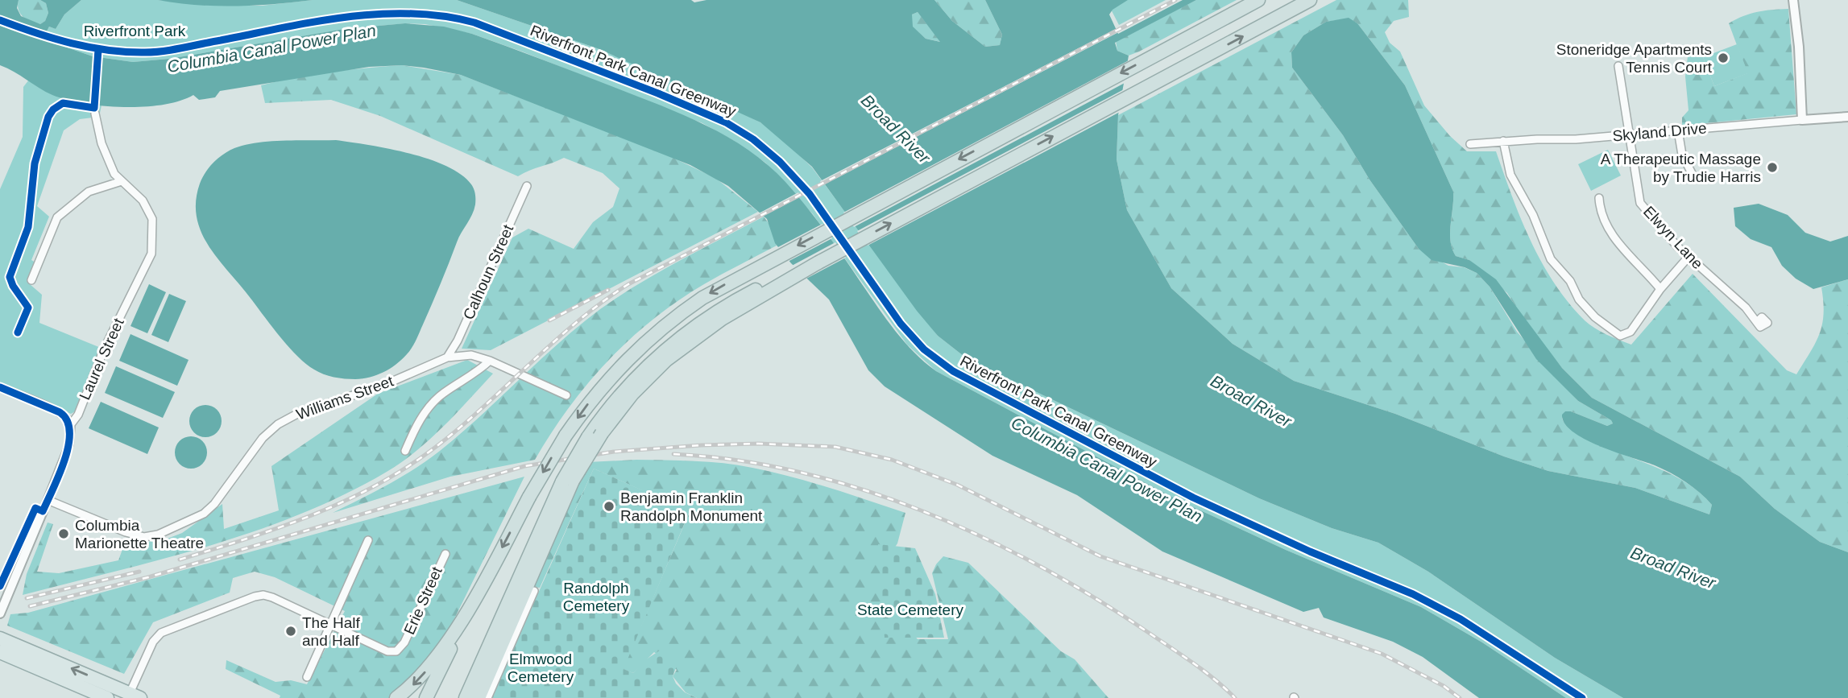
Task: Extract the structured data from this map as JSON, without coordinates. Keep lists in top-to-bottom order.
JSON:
{
  "streets": {
    "street": [
      "Skyland Drive",
      "Elwyn Lane",
      "Calhoun Street",
      "Laurel Street",
      "Williams Street",
      "Erie Street"
    ],
    "cycle path": ["Riverfront Park Canal Greenway"]
  },
  "crossings": [
    ["Skyland Drive", "Elwyn Lane"],
    ["Calhoun Street", "Williams Street"],
    ["Laurel Street", "Williams Street"]
  ],
  "water": ["Columbia Canal Power Plan", "Broad River"],
  "parks": [
    "Riverfront Park",
    "Randolph Cemetery",
    "State Cemetery",
    "Elmwood Cemetery"
  ],
  "places": [
    "Stoneridge Apartments Tennis Court",
    "A Therapeutic Massage by Trudie Harris",
    "Benjamin Franklin Randolph Monument",
    "Columbia Marionette Theatre",
    "The Half and Half"
  ]
}
